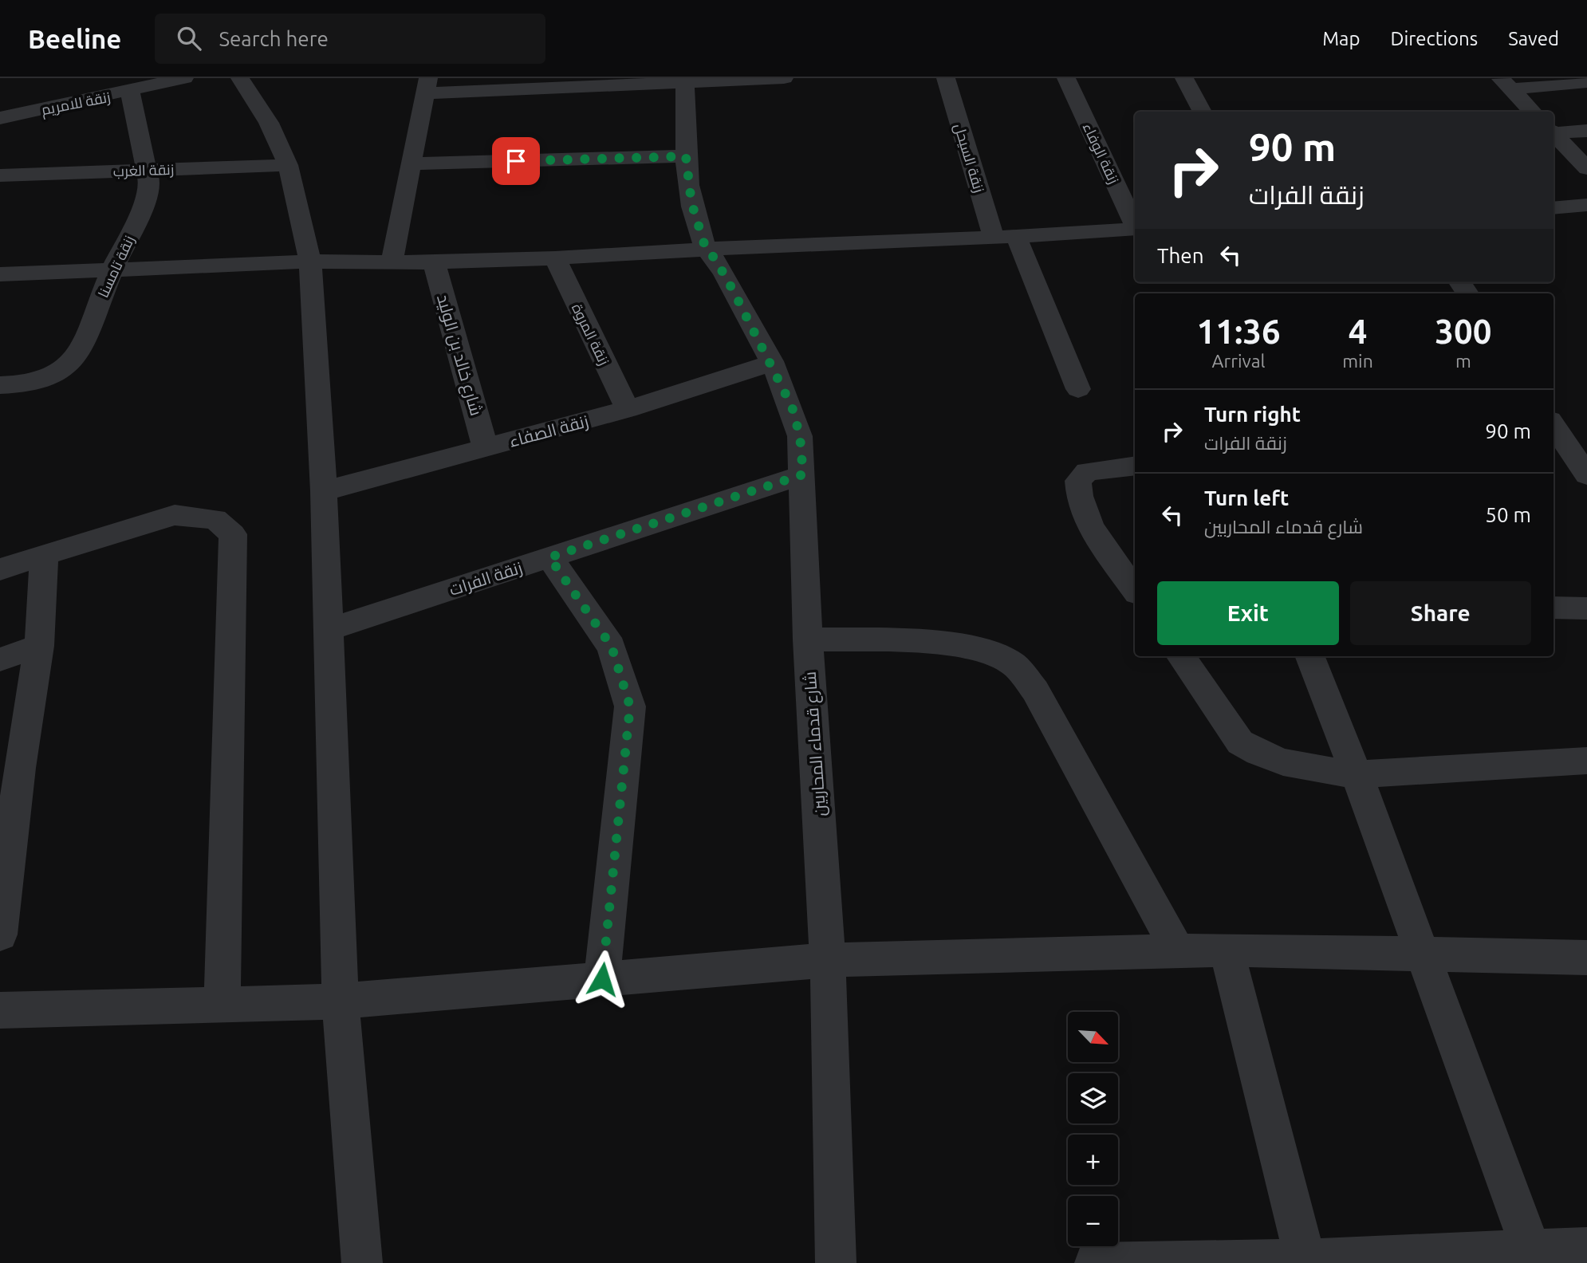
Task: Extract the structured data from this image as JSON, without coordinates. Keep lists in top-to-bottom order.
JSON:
{
  "streets": {
    "street": [
      "زنقة للامريم",
      "زنقة الوفاء",
      "زنقة السيحل",
      "زنقة الغرب",
      "زنقة تامسنا",
      "زنقة المروة",
      "شارع خالد بن الوليد",
      "زنقة الصفاء",
      "زنقة الفرات",
      "شارع قدماء المحاربين"
    ]
  },
  "crossings": [
    ["زنقة للامريم", "زنقة تامسنا"],
    ["زنقة الغرب", "زنقة تامسنا"],
    ["زنقة المروة", "زنقة الصفاء"],
    ["شارع خالد بن الوليد", "زنقة الصفاء"],
    ["زنقة الصفاء", "شارع قدماء المحاربين"],
    ["زنقة الفرات", "شارع قدماء المحاربين"]
  ],
  "north": "bottom right",
  "page": {
    "header": "Beeline",
    "search": "Search here",
    "nav": ["Map", "Directions", "Saved"],
    "turn": ["90 m", "زنقة الفرات"],
    "then": "Then",
    "eta": [
      "11:36",
      "Arrival",
      "4",
      "min",
      "300",
      "m"
    ],
    "list": [
      {
        "name": "Turn right",
        "note": "زنقة الفرات",
        "value": "90 m"
      },
      {
        "name": "Turn left",
        "note": "شارع قدماء المحاربين",
        "value": "50 m"
      }
    ],
    "buttons": ["Exit", "Share"],
    "map_buttons": ["+", "−"]
  }
}
